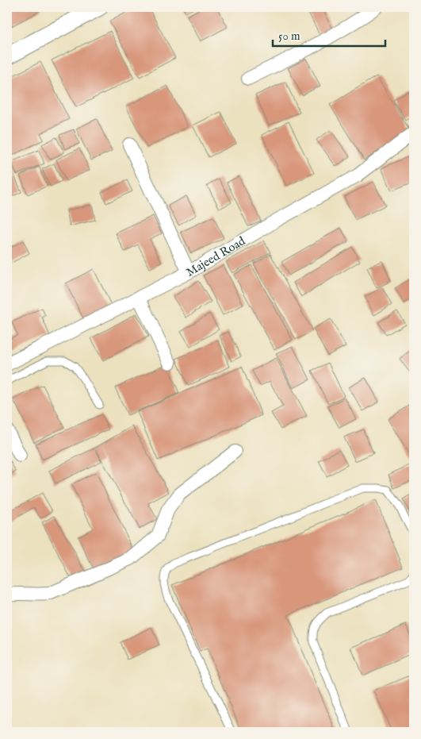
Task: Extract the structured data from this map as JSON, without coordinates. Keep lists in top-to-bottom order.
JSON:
{
  "streets": {
    "street": ["Majeed Road"]
  },
  "scale_bar": "50 m"
}
